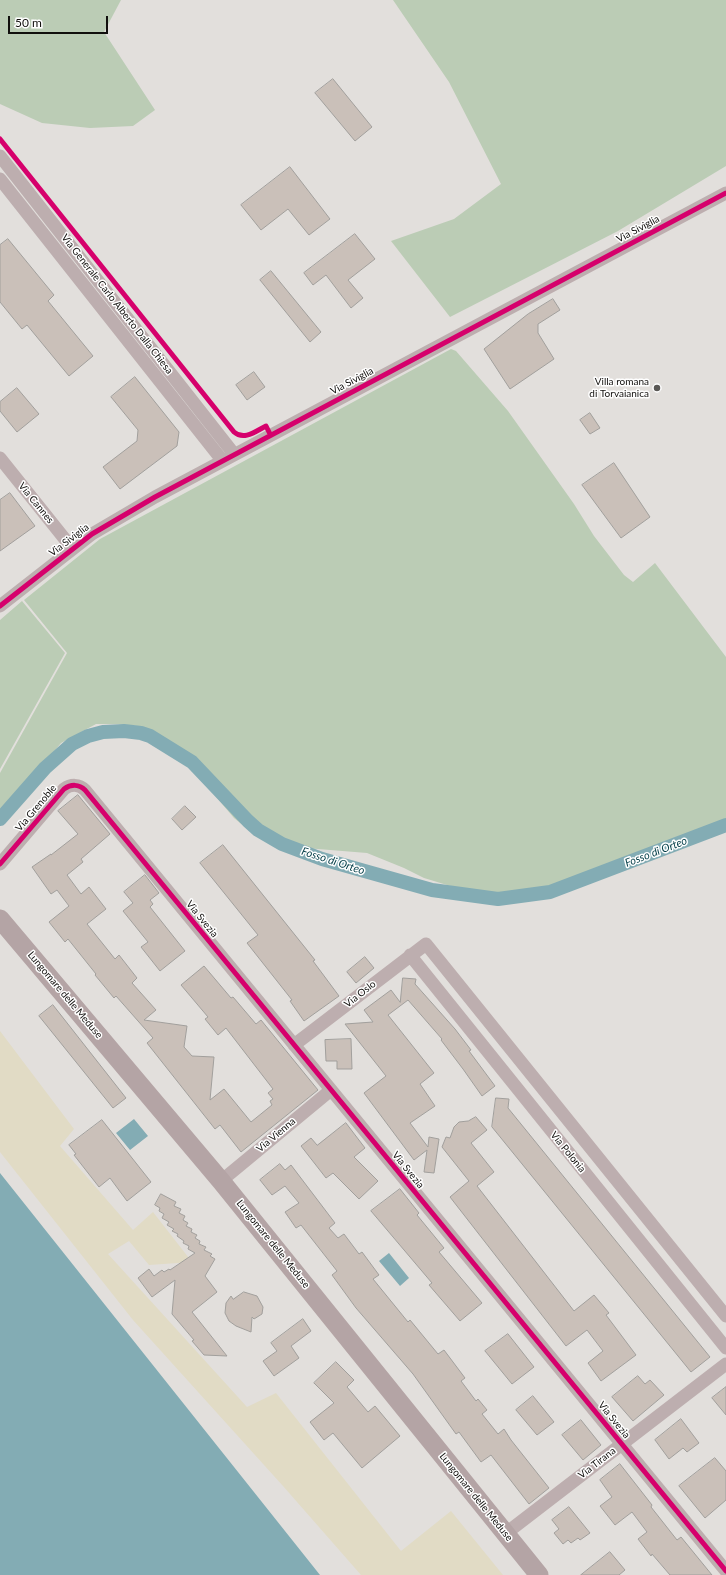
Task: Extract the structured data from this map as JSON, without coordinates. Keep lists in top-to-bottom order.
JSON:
{
  "streets": {
    "main road": ["Lungomare delle Meduse"],
    "street": [
      "Via Siviglia",
      "Via Generale Carlo Alberto Dalla Chiesa",
      "Via Cannes",
      "Via Grenoble",
      "Via Svezia",
      "Via Oslo",
      "Via Vienna",
      "Via Polonia",
      "Via Tirana"
    ]
  },
  "crossings": [
    ["Via Siviglia", "Via Generale Carlo Alberto Dalla Chiesa"],
    ["Via Siviglia", "Via Cannes"],
    ["Via Grenoble", "Via Svezia"],
    ["Via Svezia", "Via Oslo"],
    ["Via Svezia", "Via Vienna"],
    ["Via Svezia", "Via Tirana"],
    ["Via Oslo", "Via Polonia"],
    ["Lungomare delle Meduse", "Via Vienna"],
    ["Lungomare delle Meduse", "Via Tirana"]
  ],
  "water": ["Fosso di Orteo"],
  "places": ["Villa romana di Torvaianica"],
  "scale_bar": "50 m"
}
